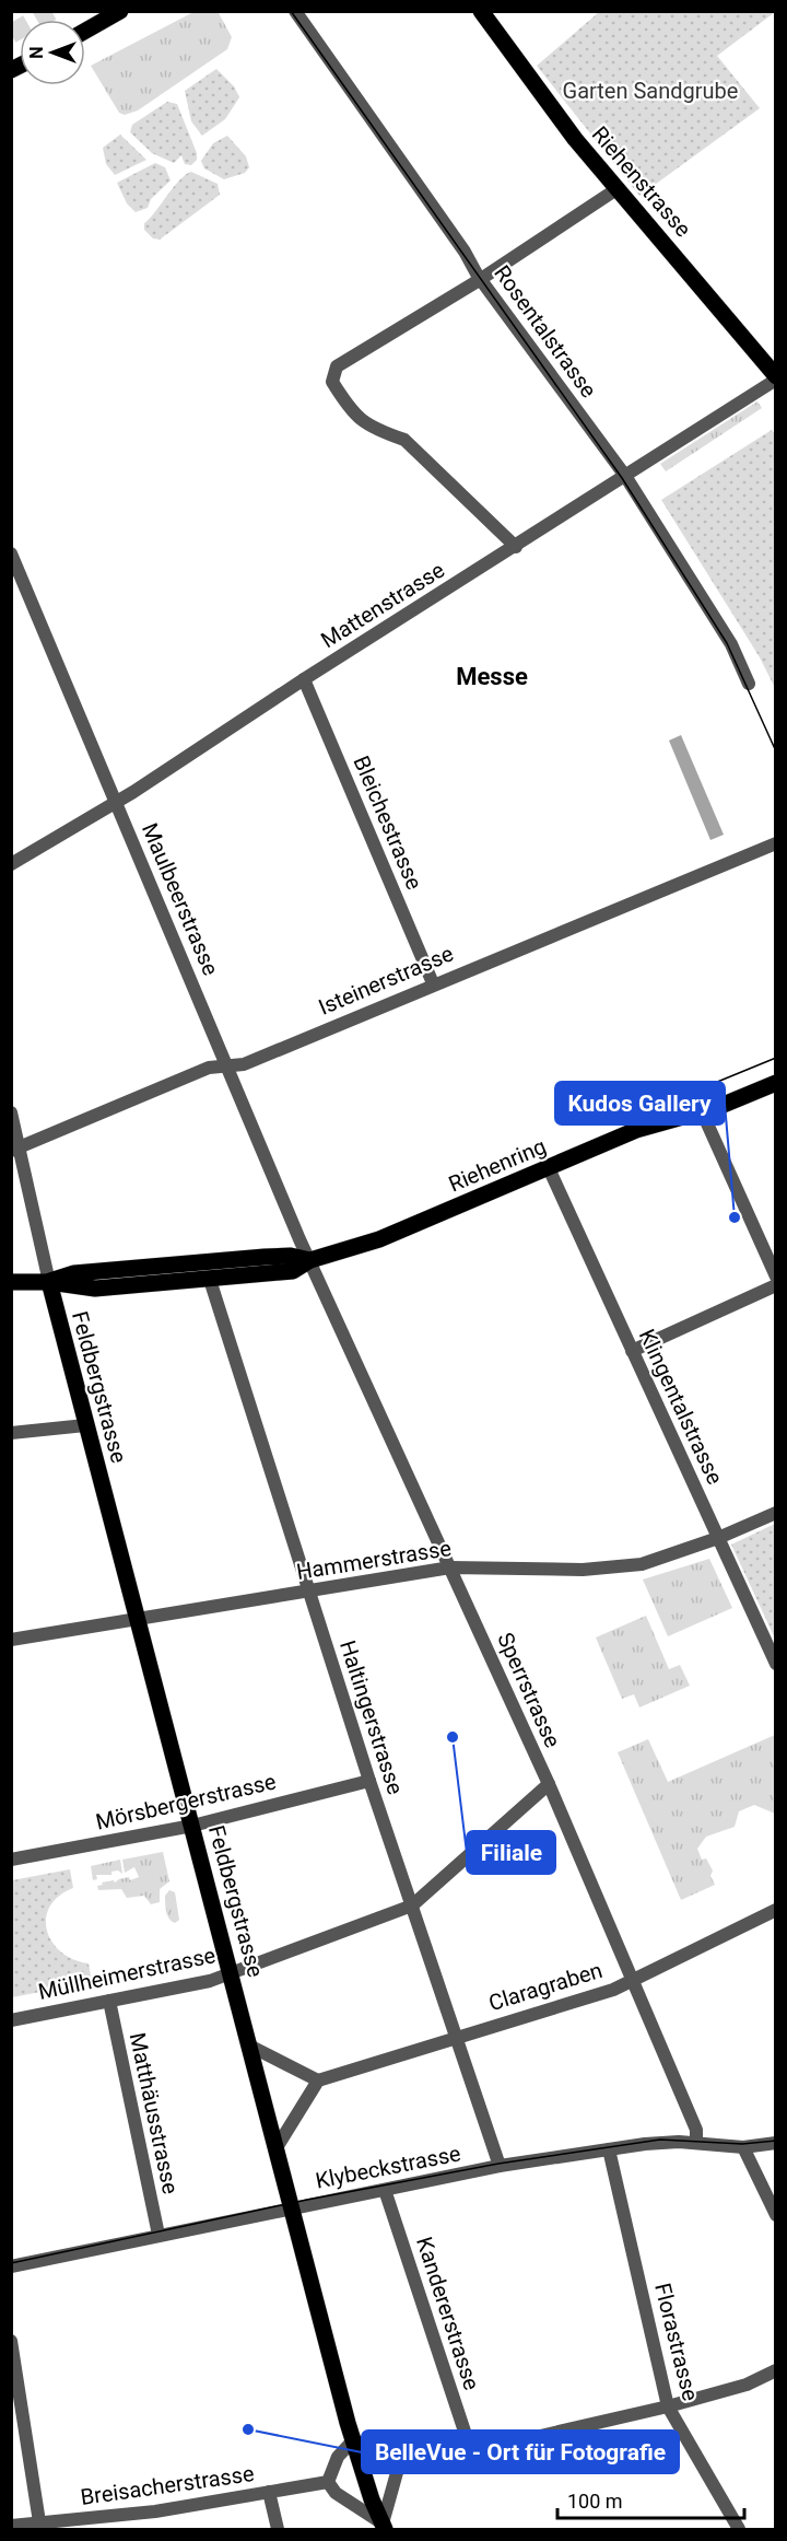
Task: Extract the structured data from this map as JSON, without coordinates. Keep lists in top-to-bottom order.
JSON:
{
  "streets": {
    "main road": ["Riehenstrasse", "Riehenring", "Feldbergstrasse"],
    "street": [
      "Rosentalstrasse",
      "Mattenstrasse",
      "Bleichestrasse",
      "Maulbeerstrasse",
      "Isteinerstrasse",
      "Klingentalstrasse",
      "Hammerstrasse",
      "Sperrstrasse",
      "Haltingerstrasse",
      "Mörsbergerstrasse",
      "Müllheimerstrasse",
      "Claragraben",
      "Matthäusstrasse",
      "Klybeckstrasse",
      "Kandererstrasse",
      "Florastrasse",
      "Breisacherstrasse"
    ]
  },
  "crossings": [
    ["Riehenstrasse", "Mattenstrasse"],
    ["Rosentalstrasse", "Mattenstrasse"],
    ["Mattenstrasse", "Bleichestrasse"],
    ["Mattenstrasse", "Maulbeerstrasse"],
    ["Bleichestrasse", "Isteinerstrasse"],
    ["Maulbeerstrasse", "Isteinerstrasse"],
    ["Maulbeerstrasse", "Riehenring"],
    ["Maulbeerstrasse", "Sperrstrasse"],
    ["Riehenring", "Feldbergstrasse"],
    ["Riehenring", "Klingentalstrasse"],
    ["Riehenring", "Sperrstrasse"],
    ["Riehenring", "Haltingerstrasse"],
    ["Feldbergstrasse", "Hammerstrasse"],
    ["Feldbergstrasse", "Mörsbergerstrasse"],
    ["Feldbergstrasse", "Müllheimerstrasse"],
    ["Feldbergstrasse", "Klybeckstrasse"],
    ["Klingentalstrasse", "Hammerstrasse"],
    ["Hammerstrasse", "Sperrstrasse"],
    ["Hammerstrasse", "Haltingerstrasse"],
    ["Sperrstrasse", "Müllheimerstrasse"],
    ["Sperrstrasse", "Claragraben"],
    ["Sperrstrasse", "Klybeckstrasse"],
    ["Haltingerstrasse", "Mörsbergerstrasse"],
    ["Haltingerstrasse", "Müllheimerstrasse"],
    ["Haltingerstrasse", "Claragraben"],
    ["Haltingerstrasse", "Klybeckstrasse"],
    ["Müllheimerstrasse", "Matthäusstrasse"],
    ["Matthäusstrasse", "Klybeckstrasse"],
    ["Klybeckstrasse", "Kandererstrasse"],
    ["Klybeckstrasse", "Florastrasse"]
  ],
  "districts": ["Messe"],
  "parks": ["Garten Sandgrube"],
  "places": ["Kudos Gallery", "Filiale", "BelleVue - Ort für Fotografie"],
  "scale_bar": "100 m",
  "north": "left"
}
